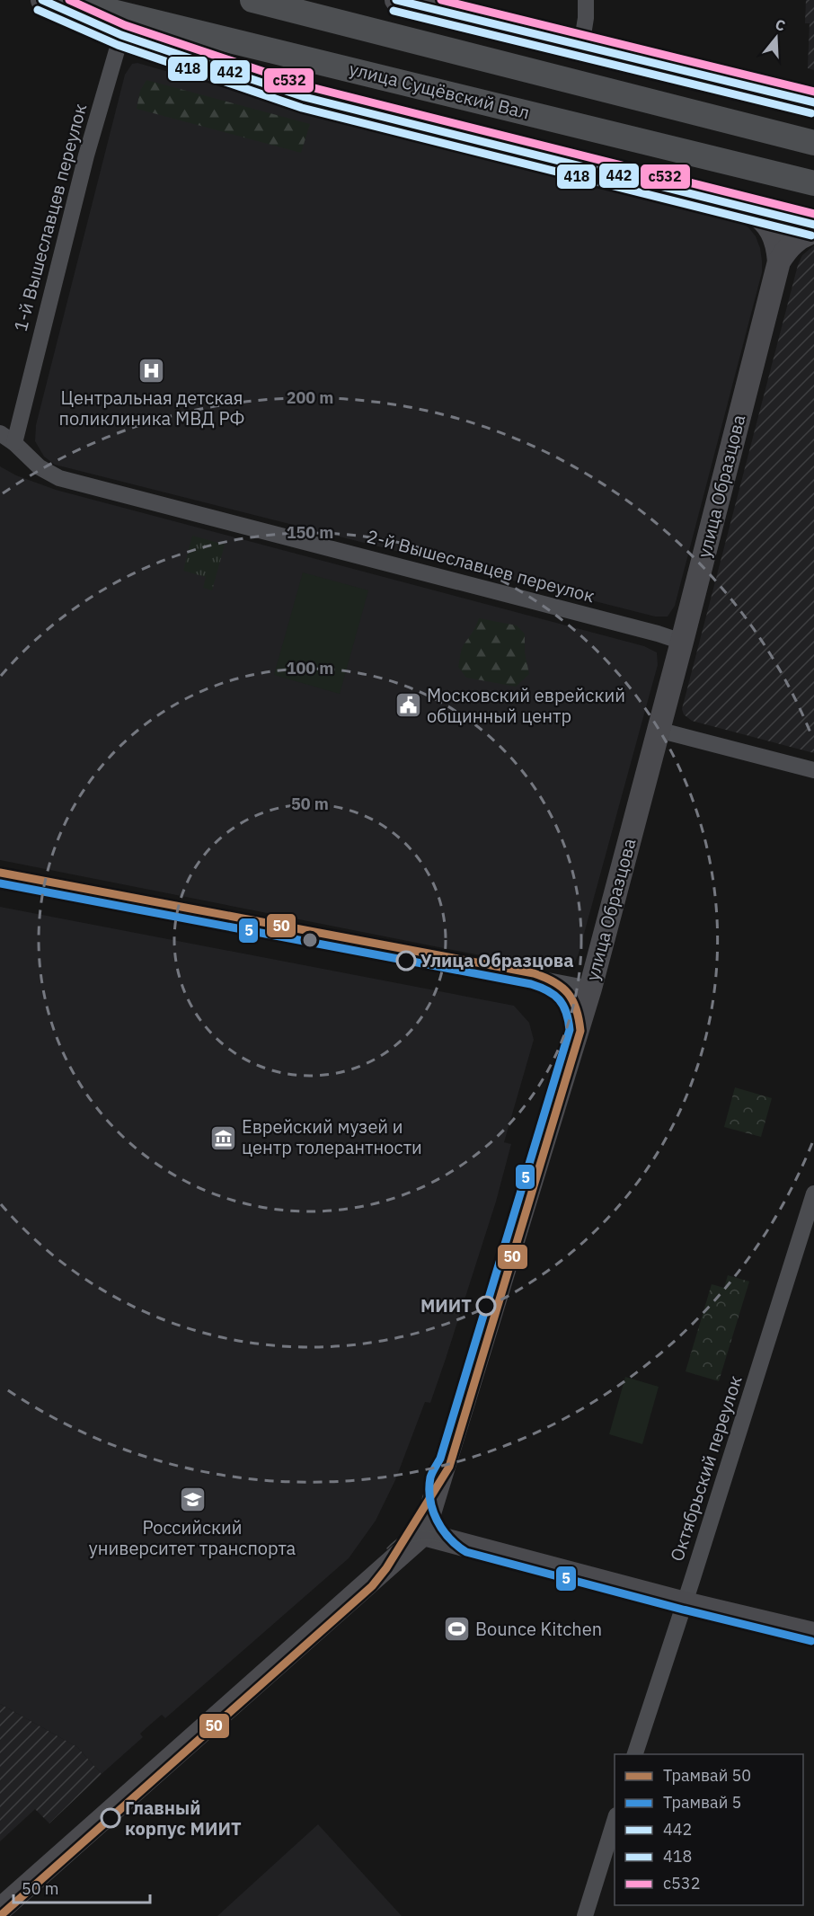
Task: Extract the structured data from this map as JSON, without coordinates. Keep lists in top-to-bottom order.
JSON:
{
  "streets": {
    "main road": ["улица Сущёвский Вал"],
    "street": [
      "1-й Вышеславцев переулок",
      "улица Образцова",
      "2-й Вышеславцев переулок",
      "Октябрьский переулок"
    ]
  },
  "crossings": [
    ["1-й Вышеславцев переулок", "2-й Вышеславцев переулок"],
    ["улица Образцова", "2-й Вышеславцев переулок"]
  ],
  "places": {
    "hospital": ["Центральная детская поликлиника МВД РФ"],
    "public building": ["Московский еврейский общинный центр"],
    "other": ["Улица Образцова", "МИИТ", "Главный корпус МИИТ"],
    "museum": ["Еврейский музей и центр толерантности"],
    "school or university": ["Российский университет транспорта"],
    "sports": ["Bounce Kitchen"]
  },
  "lines": [
    "transit line 442",
    "transit line с532",
    "transit line 418",
    "tram line 50",
    "tram line 5"
  ],
  "legend": [
    "Трамвай 50",
    "Трамвай 5",
    "442",
    "418",
    "с532"
  ],
  "scale_bar": "50 m",
  "north": "top",
  "rings": [
    "200 m",
    "150 m",
    "100 m",
    "50 m"
  ]
}
